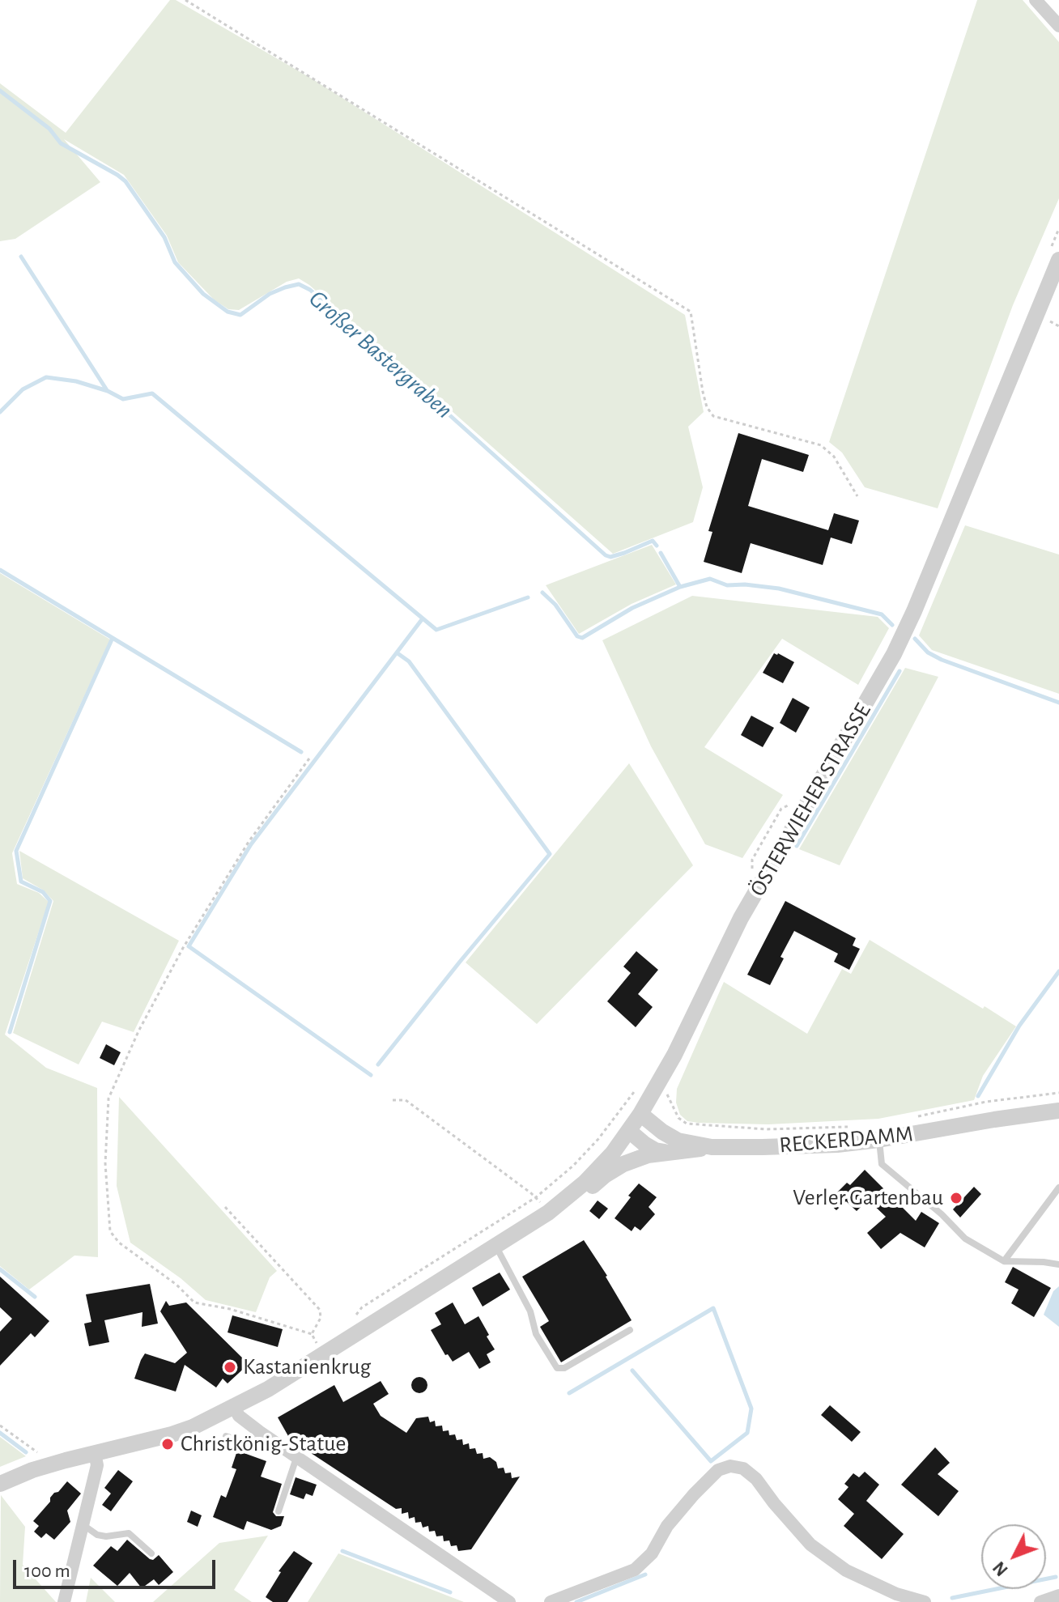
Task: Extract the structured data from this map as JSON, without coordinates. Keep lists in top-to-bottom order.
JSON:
{
  "streets": {
    "street": ["ÖSTERWIEHER STRASSE", "RECKERDAMM"]
  },
  "crossings": [
    ["ÖSTERWIEHER STRASSE", "RECKERDAMM"]
  ],
  "water": ["Großer Bastergraben"],
  "places": ["Verler Gartenbau", "Kastanienkrug", "Christkönig-Statue"],
  "scale_bar": "100 m",
  "north": "bottom left"
}
